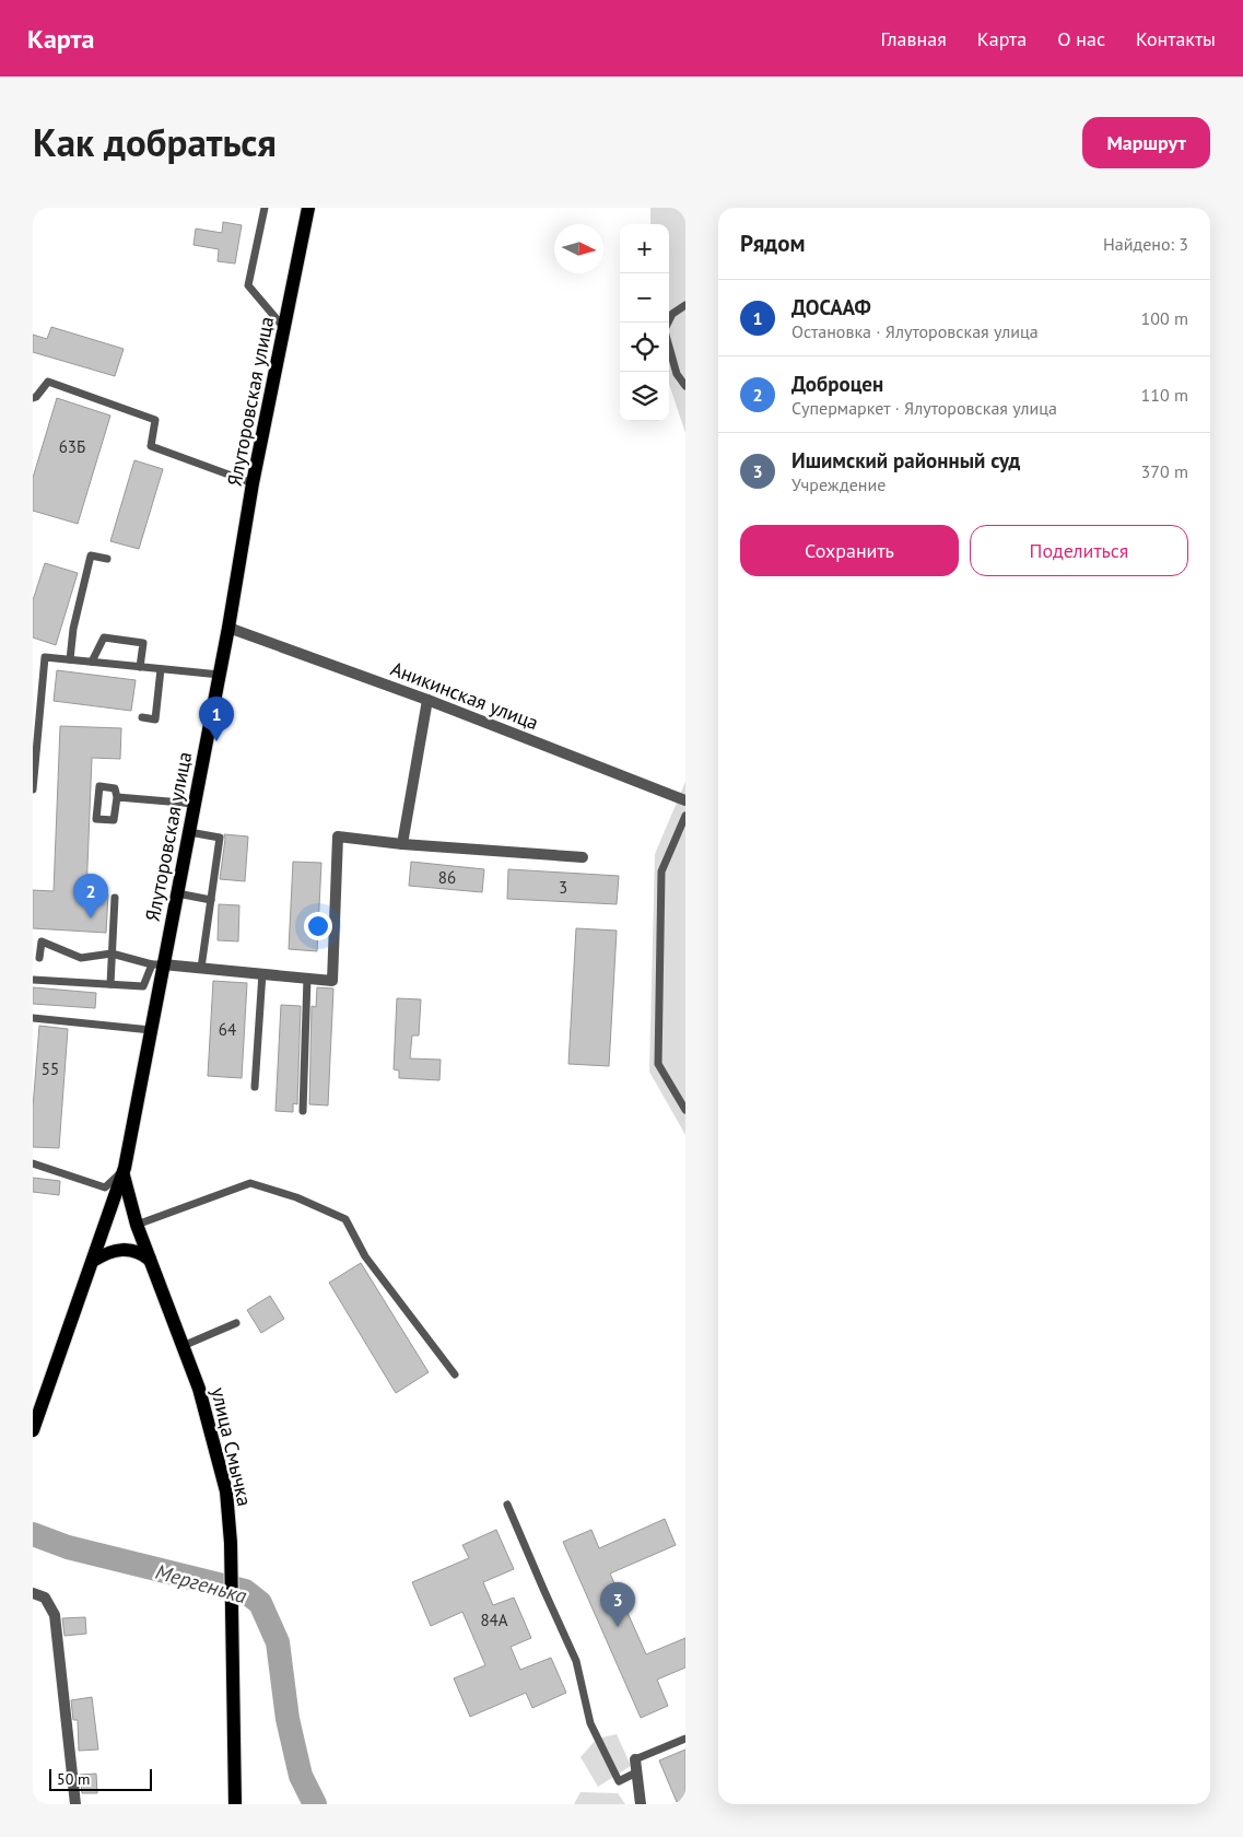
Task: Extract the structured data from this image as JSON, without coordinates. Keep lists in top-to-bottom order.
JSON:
{
  "streets": {
    "main road": ["Ялуторовская улица", "улица Смычка"],
    "street": ["Аникинская улица"]
  },
  "crossings": [
    ["Ялуторовская улица", "Аникинская улица"],
    ["Ялуторовская улица", "улица Смычка"]
  ],
  "water": ["Мергенька"],
  "house_numbers": [
    "63Б",
    "86",
    "3",
    "64",
    "55",
    "84А"
  ],
  "scale_bar": "50 m",
  "north": "right",
  "page": {
    "header": "Карта",
    "nav": [
      "Главная",
      "Карта",
      "О нас",
      "Контакты"
    ],
    "title": "Как добраться",
    "buttons": [
      "Маршрут",
      ["Сохранить", "Поделиться"]
    ],
    "heading": ["Рядом", "Найдено: 3"],
    "map_buttons": ["+", "−"],
    "list": [
      {
        "mark": "1",
        "name": "ДОСААФ",
        "note": "Остановка · Ялуторовская улица",
        "value": "100 m"
      },
      {
        "mark": "2",
        "name": "Доброцен",
        "note": "Супермаркет · Ялуторовская улица",
        "value": "110 m"
      },
      {
        "mark": "3",
        "name": "Ишимский районный суд",
        "note": "Учреждение",
        "value": "370 m"
      }
    ],
    "pins": ["1", "2", "3"],
    "scale": "50 m"
  }
}
